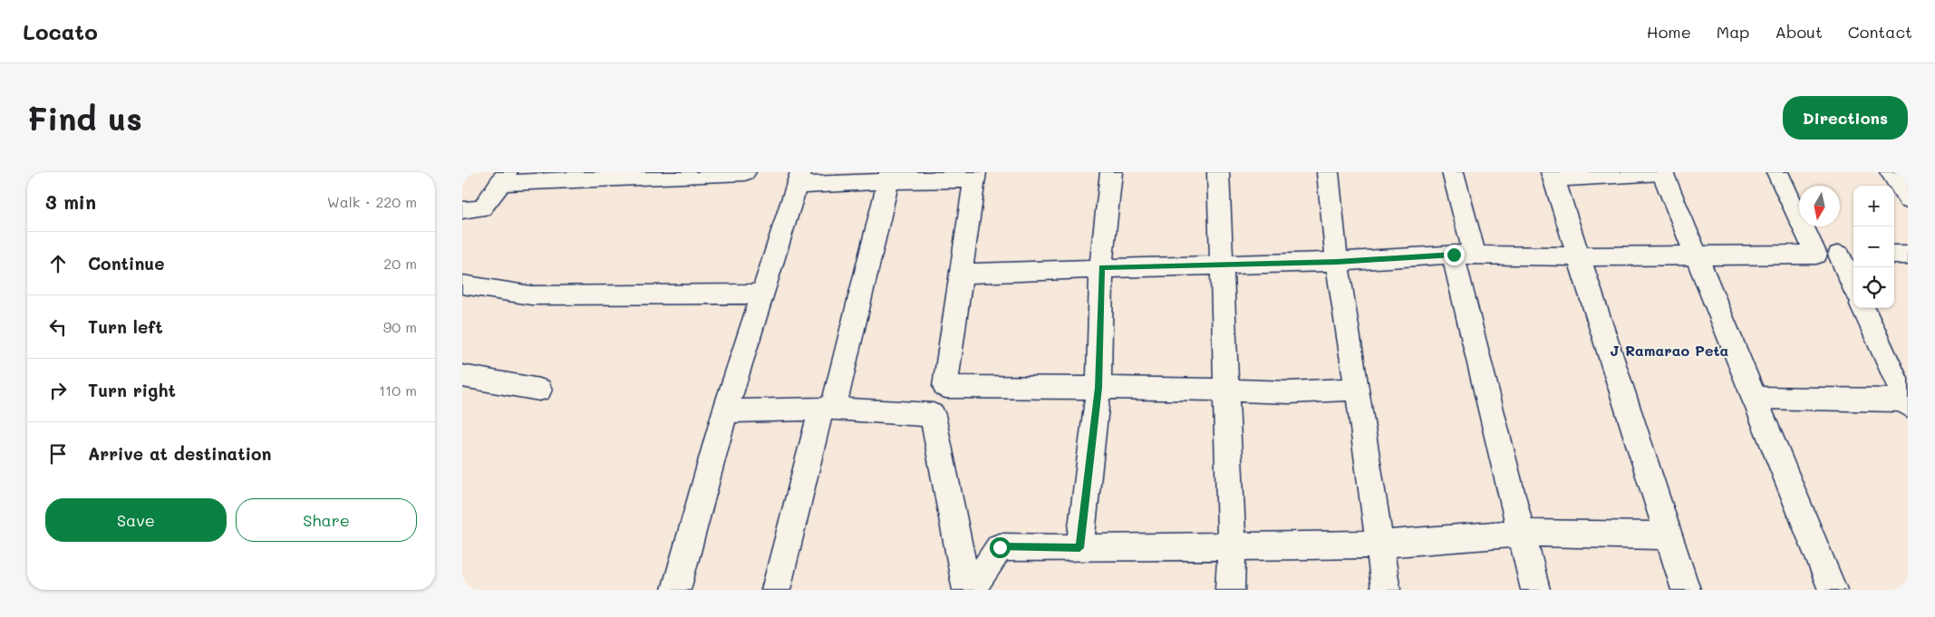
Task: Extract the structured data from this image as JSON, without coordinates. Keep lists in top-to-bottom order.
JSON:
{
  "districts": ["J Ramarao Peta"],
  "north": "bottom",
  "page": {
    "header": "Locato",
    "nav": [
      "Home",
      "Map",
      "About",
      "Contact"
    ],
    "buttons": [
      "Directions",
      ["Save", "Share"]
    ],
    "title": "Find us",
    "heading": ["3 min", "Walk · 220 m"],
    "map_buttons": ["+", "−"],
    "list": [
      ["Continue", "20 m"],
      ["Turn left", "90 m"],
      ["Turn right", "110 m"],
      "Arrive at destination"
    ]
  }
}
